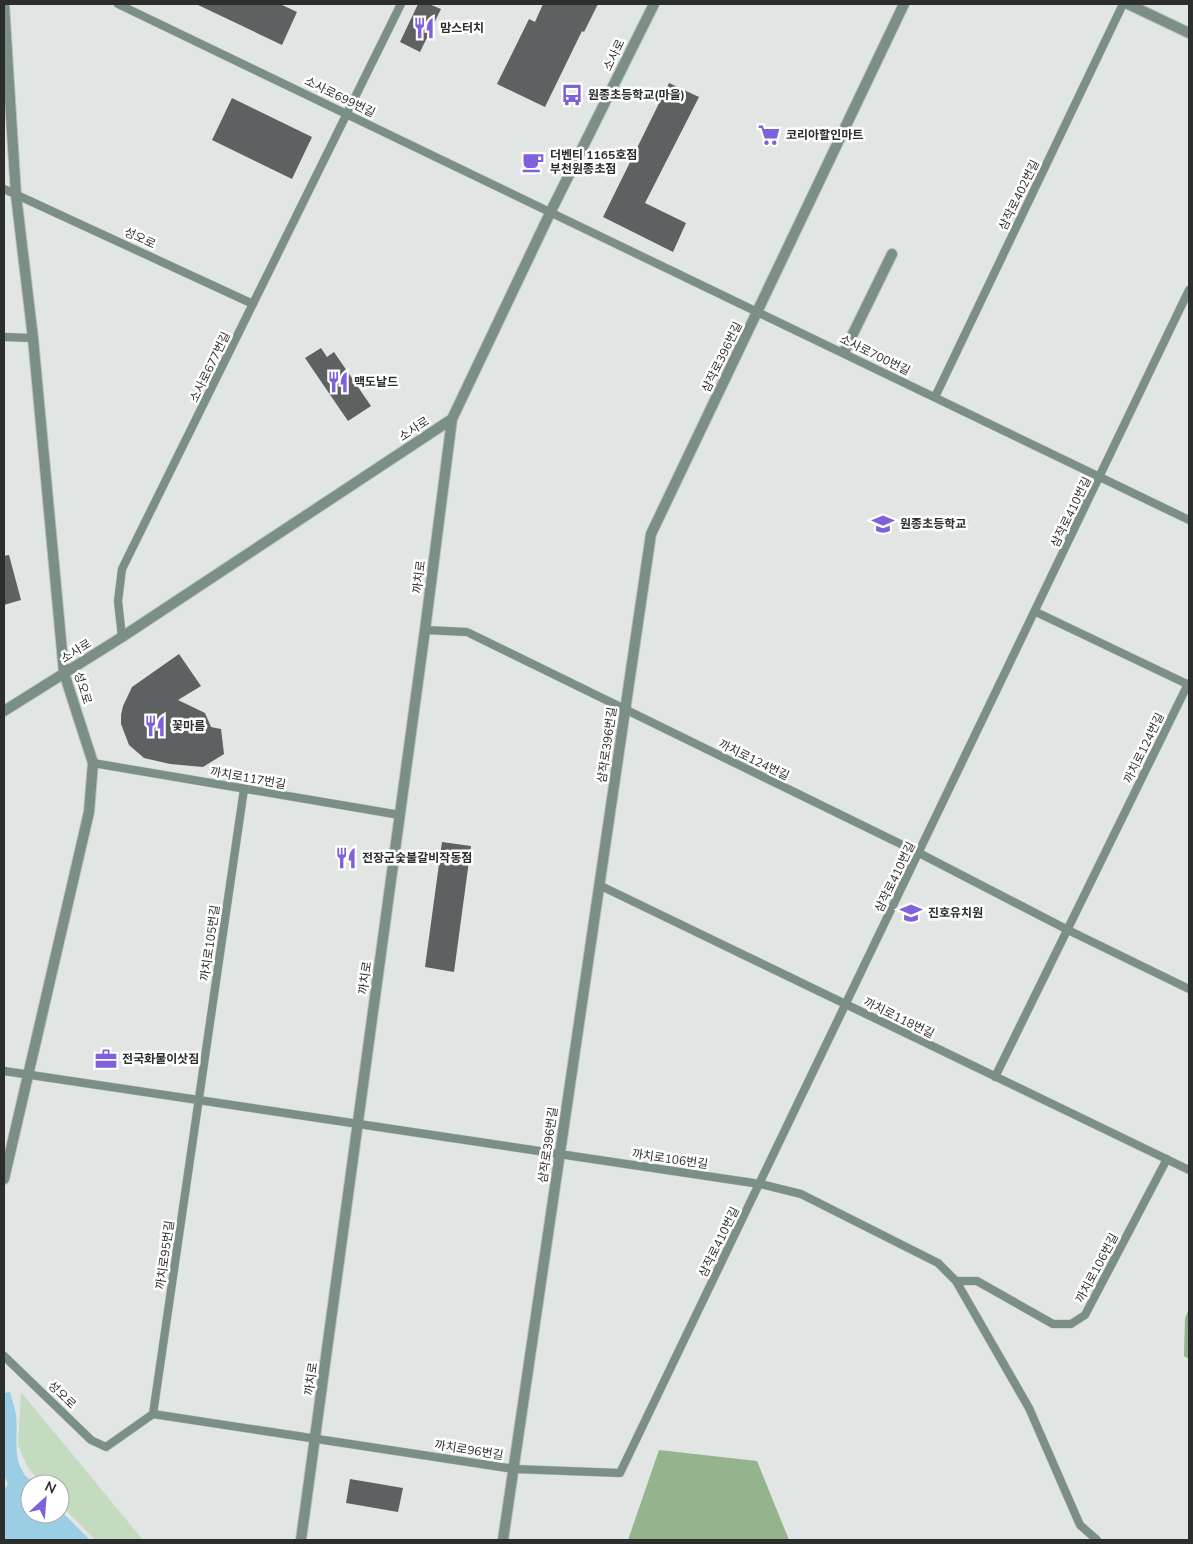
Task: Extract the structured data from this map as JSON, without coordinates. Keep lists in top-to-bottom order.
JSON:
{
  "streets": {
    "street": [
      "소사로",
      "성오로",
      "삼작로396번길",
      "까치로"
    ],
    "lane": [
      "소사로699번길",
      "삼작로402번길",
      "소사로700번길",
      "소사로677번길",
      "삼작로410번길",
      "까치로124번길",
      "까치로117번길",
      "까치로105번길",
      "까치로118번길",
      "까치로106번길",
      "까치로95번길",
      "까치로96번길"
    ]
  },
  "crossings": [
    ["소사로", "소사로699번길"],
    ["소사로", "성오로"],
    ["소사로", "소사로700번길"],
    ["소사로", "소사로677번길"],
    ["소사로", "까치로"],
    ["소사로699번길", "소사로700번길"],
    ["소사로699번길", "소사로677번길"],
    ["삼작로402번길", "소사로700번길"],
    ["성오로", "소사로677번길"],
    ["성오로", "까치로117번길"],
    ["성오로", "까치로95번길"],
    ["소사로700번길", "삼작로396번길"],
    ["소사로700번길", "삼작로410번길"],
    ["삼작로396번길", "까치로124번길"],
    ["삼작로396번길", "까치로118번길"],
    ["삼작로396번길", "까치로106번길"],
    ["삼작로396번길", "까치로96번길"],
    ["삼작로410번길", "까치로124번길"],
    ["삼작로410번길", "까치로118번길"],
    ["삼작로410번길", "까치로106번길"],
    ["삼작로410번길", "까치로96번길"],
    ["까치로", "까치로124번길"],
    ["까치로", "까치로117번길"],
    ["까치로", "까치로106번길"],
    ["까치로", "까치로96번길"],
    ["까치로117번길", "까치로105번길"],
    ["까치로105번길", "까치로95번길"],
    ["까치로118번길", "까치로106번길"]
  ],
  "places": {
    "restaurant": [
      "맘스터치",
      "맥도날드",
      "꽃마름",
      "전장군숯불갈비작동점"
    ],
    "bus stop": ["원종초등학교(마을)"],
    "supermarket": ["코리아할인마트"],
    "cafe": ["더벤티 1165호점 부천원종초점"],
    "school or university": ["원종초등학교", "진호유치원"],
    "office": ["전국화물이삿짐"]
  },
  "north": "top right"
}
